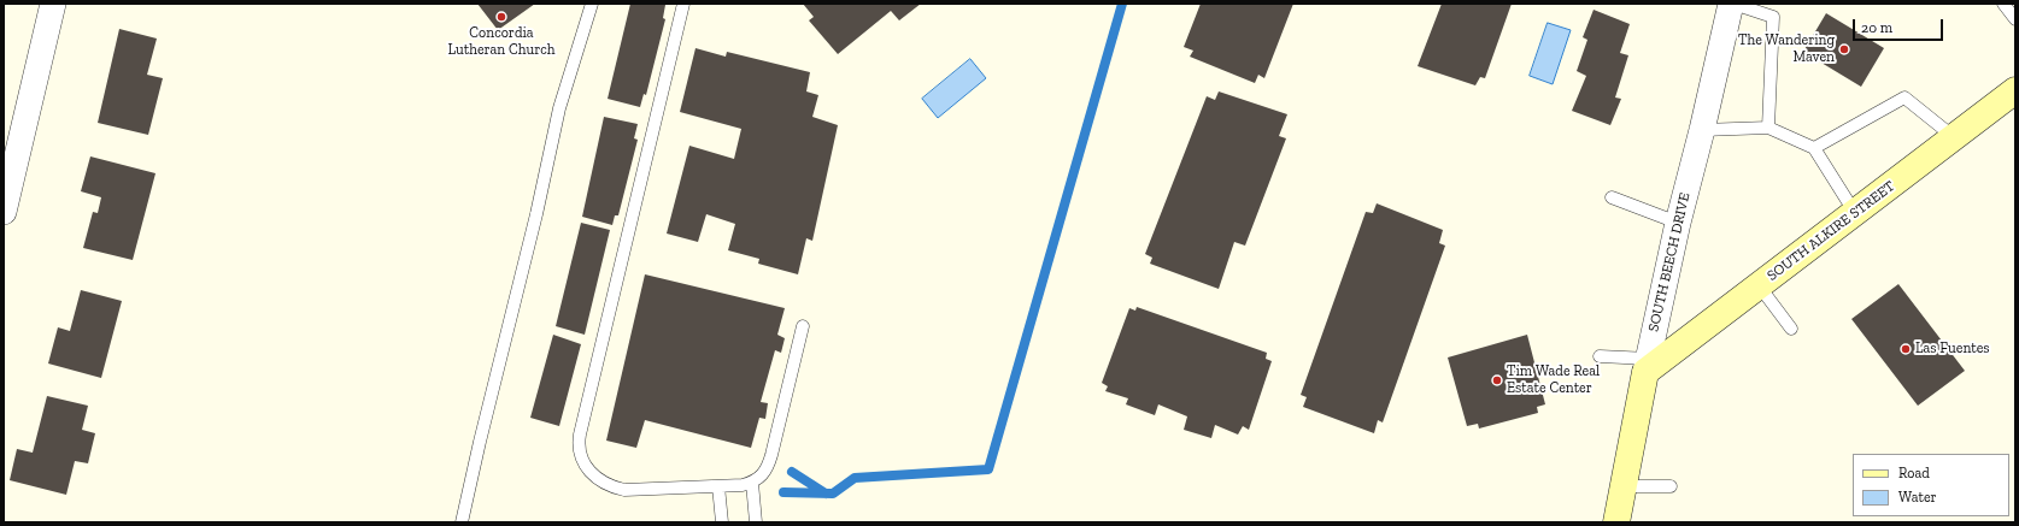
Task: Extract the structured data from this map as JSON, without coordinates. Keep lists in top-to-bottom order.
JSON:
{
  "streets": {
    "street": ["SOUTH ALKIRE STREET", "SOUTH BEECH DRIVE"]
  },
  "crossings": [
    ["SOUTH ALKIRE STREET", "SOUTH BEECH DRIVE"]
  ],
  "places": [
    "Concordia Lutheran Church",
    "The Wandering Maven",
    "Las Fuentes",
    "Tim Wade Real Estate Center"
  ],
  "legend": ["Road", "Water"],
  "scale_bar": "20 m"
}
